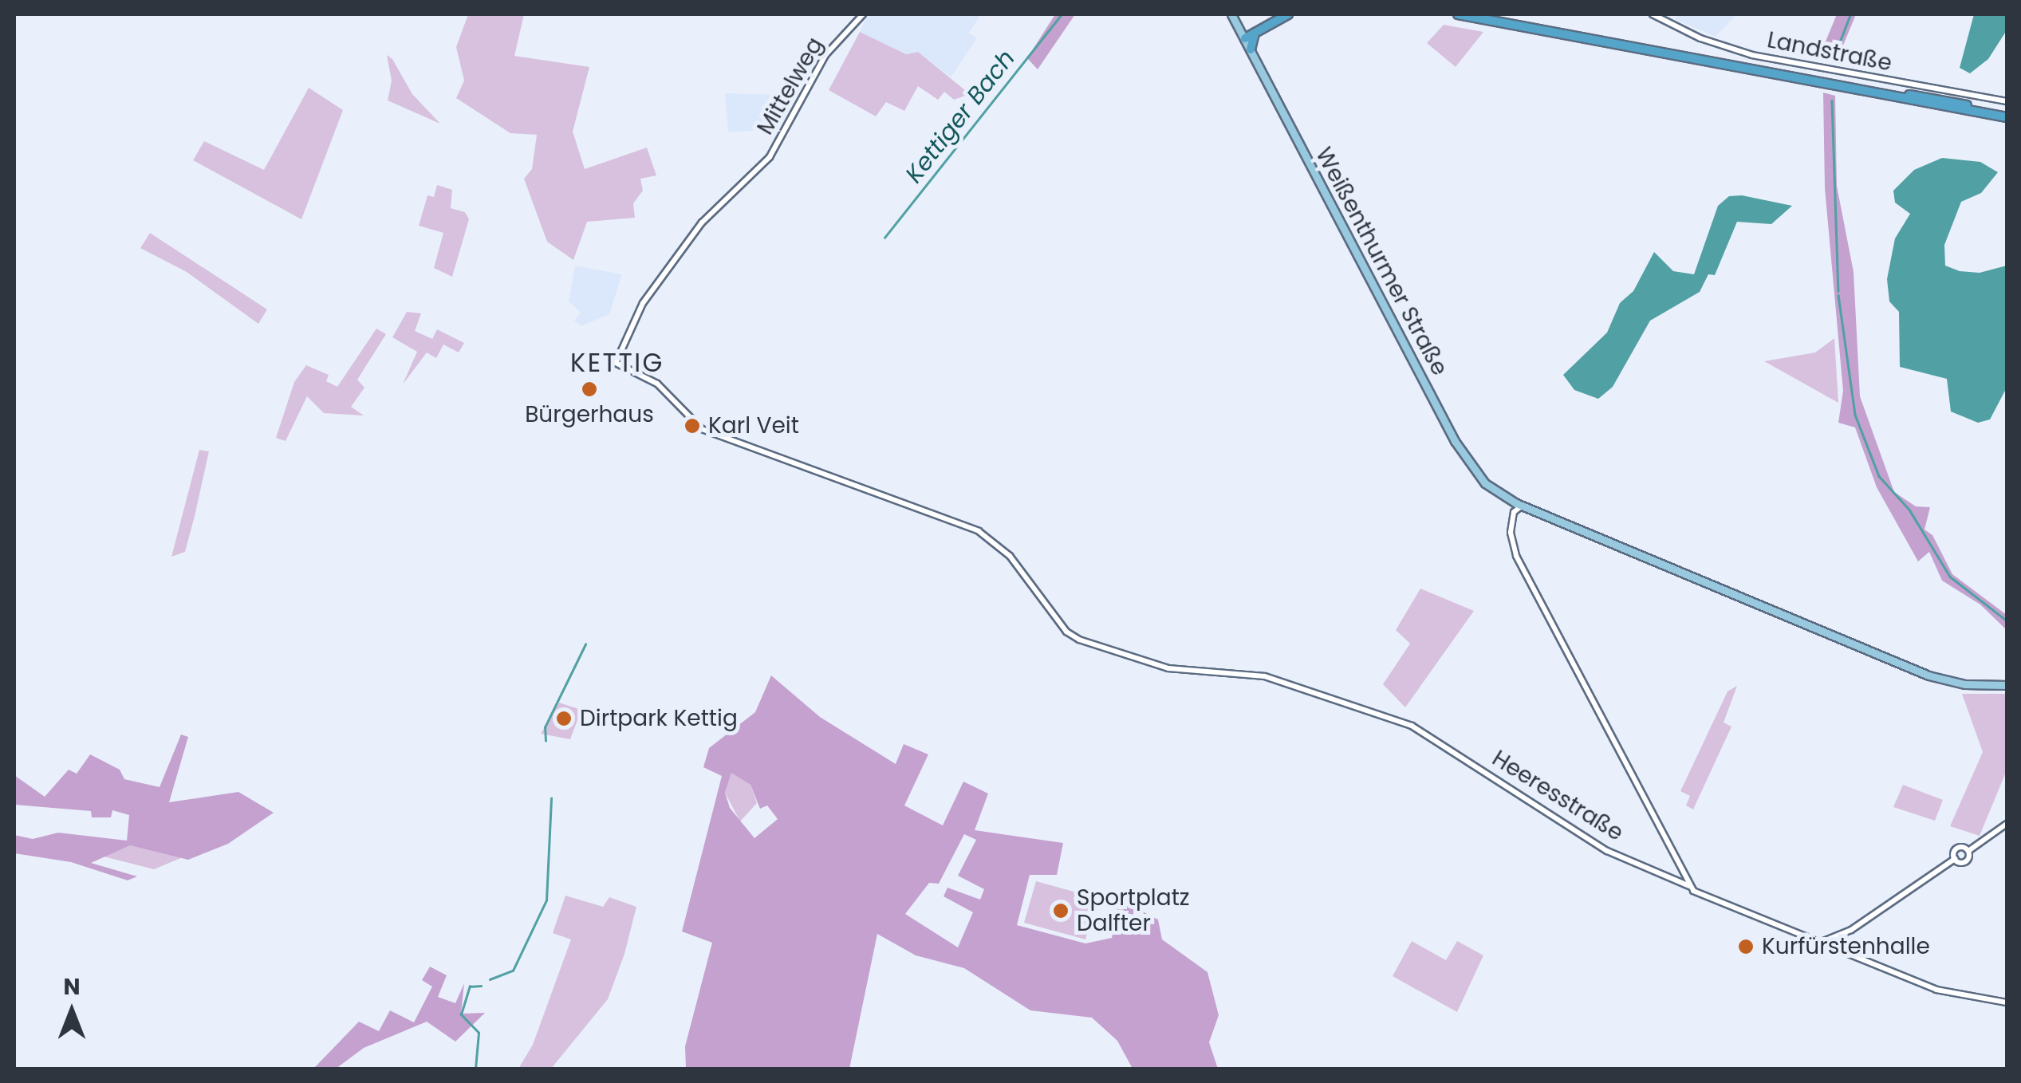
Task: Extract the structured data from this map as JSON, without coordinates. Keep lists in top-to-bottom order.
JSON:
{
  "streets": {
    "main road": ["Weißenthurmer Straße"],
    "street": ["Landstraße", "Mittelweg", "Heeresstraße"]
  },
  "crossings": [
    ["Mittelweg", "Heeresstraße"]
  ],
  "districts": ["KETTIG"],
  "water": ["Kettiger Bach"],
  "places": [
    "Bürgerhaus",
    "Karl Veit",
    "Dirtpark Kettig",
    "Sportplatz Dalfter",
    "Kurfürstenhalle"
  ],
  "north": "top"
}
